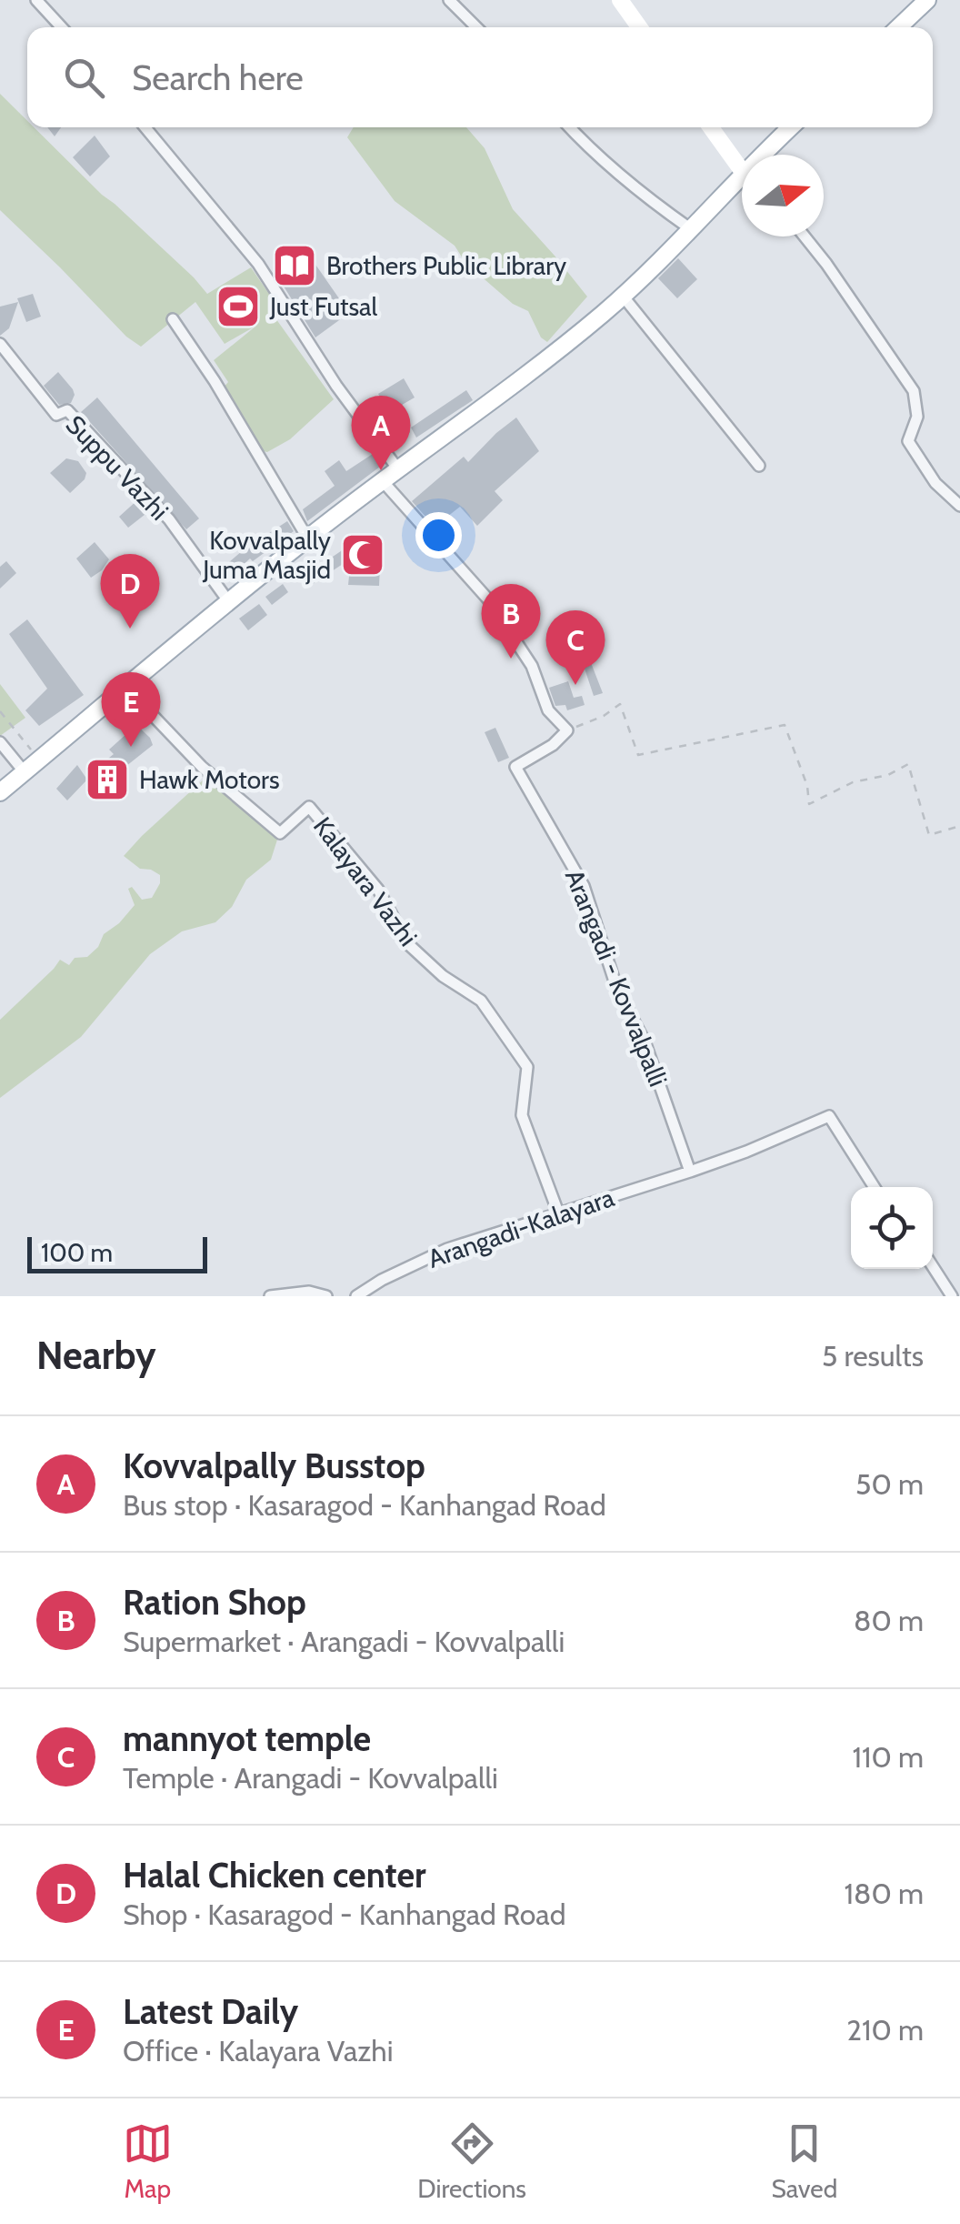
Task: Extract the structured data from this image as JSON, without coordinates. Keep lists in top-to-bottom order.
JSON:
{
  "streets": {
    "street": [
      "Suppu Vazhi",
      "Kalayara Vazhi",
      "Arangadi - Kovvalpalli",
      "Arangadi-Kalayara"
    ]
  },
  "crossings": [
    ["Kalayara Vazhi", "Arangadi-Kalayara"],
    ["Arangadi - Kovvalpalli", "Arangadi-Kalayara"]
  ],
  "places": {
    "library": ["Brothers Public Library"],
    "sports": ["Just Futsal"],
    "mosque": ["Kovvalpally Juma Masjid"],
    "building": ["Hawk Motors"]
  },
  "scale_bar": "100 m",
  "north": "right",
  "page": {
    "search": "Search here",
    "pins": [
      "A",
      "D",
      "B",
      "C",
      "E"
    ],
    "scale": "100 m",
    "heading": ["Nearby", "5 results"],
    "list": [
      {
        "mark": "A",
        "name": "Kovvalpally Busstop",
        "note": "Bus stop · Kasaragod - Kanhangad Road",
        "value": "50 m"
      },
      {
        "mark": "B",
        "name": "Ration Shop",
        "note": "Supermarket · Arangadi - Kovvalpalli",
        "value": "80 m"
      },
      {
        "mark": "C",
        "name": "mannyot temple",
        "note": "Temple · Arangadi - Kovvalpalli",
        "value": "110 m"
      },
      {
        "mark": "D",
        "name": "Halal Chicken center",
        "note": "Shop · Kasaragod - Kanhangad Road",
        "value": "180 m"
      },
      {
        "mark": "E",
        "name": "Latest Daily",
        "note": "Office · Kalayara Vazhi",
        "value": "210 m"
      }
    ],
    "nav": ["Map", "Directions", "Saved"]
  }
}
